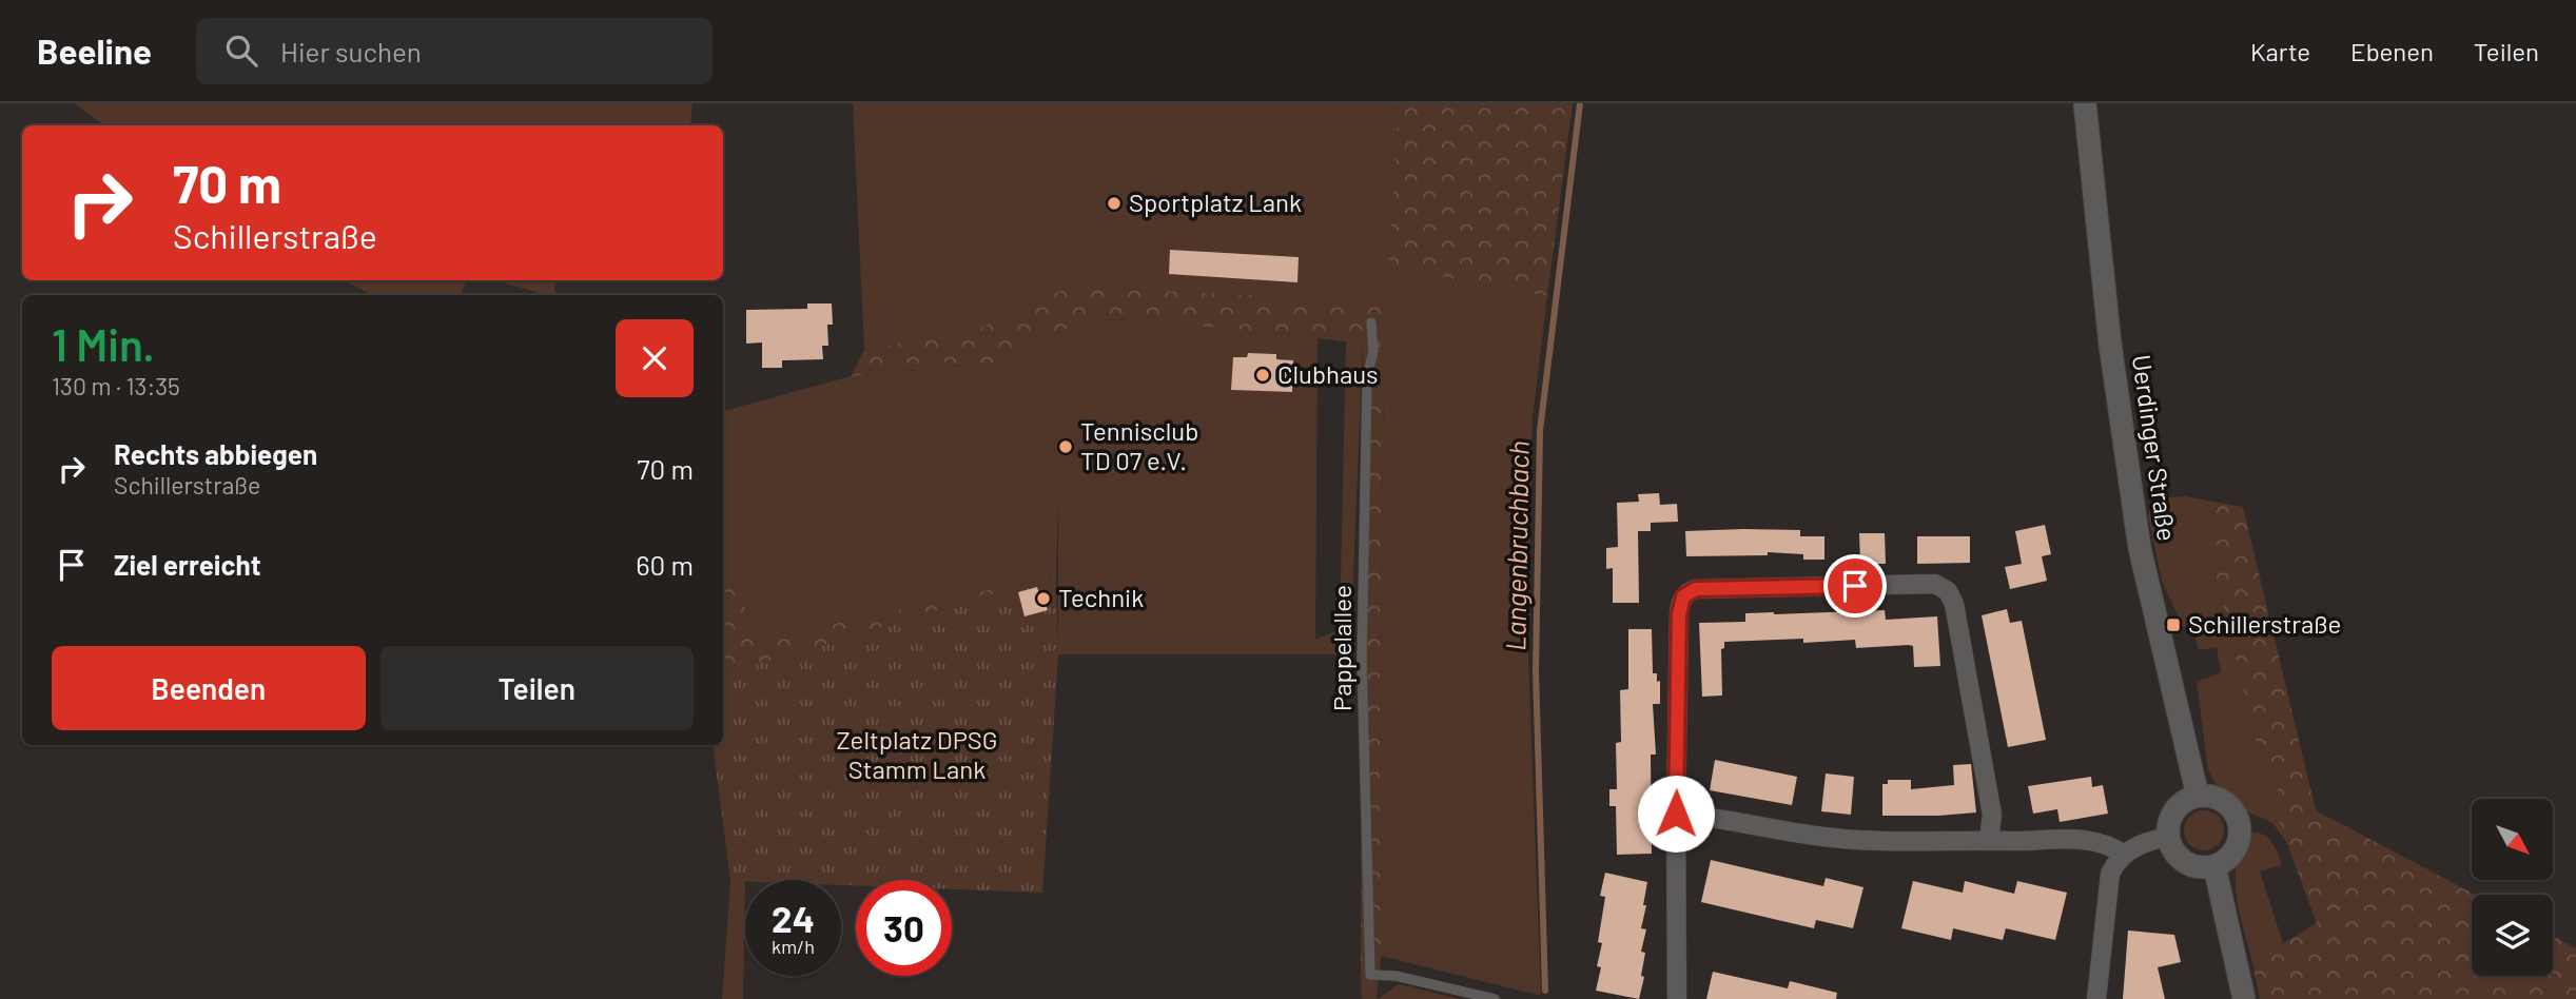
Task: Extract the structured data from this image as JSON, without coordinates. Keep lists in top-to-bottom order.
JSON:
{
  "streets": {
    "street": ["Uerdinger Straße"],
    "lane": ["Pappelallee"]
  },
  "water": ["Langenbruchbach"],
  "parks": ["Zeltplatz DPSG Stamm Lank"],
  "places": {
    "other": [
      "Sportplatz Lank",
      "Clubhaus",
      "Tennisclub TD 07 e.V.",
      "Technik"
    ],
    "transit": ["Schillerstraße"]
  },
  "north": "bottom right",
  "page": {
    "header": "Beeline",
    "search": "Hier suchen",
    "nav": ["Karte", "Ebenen", "Teilen"],
    "turn": ["70 m", "Schillerstraße"],
    "heading": ["1 Min.", "130 m · 13:35"],
    "list": [
      {
        "name": "Rechts abbiegen",
        "note": "Schillerstraße",
        "value": "70 m"
      },
      {
        "name": "Ziel erreicht",
        "value": "60 m"
      }
    ],
    "buttons": ["Beenden", "Teilen"],
    "speed": "24 km/h",
    "limit": "30"
  }
}
